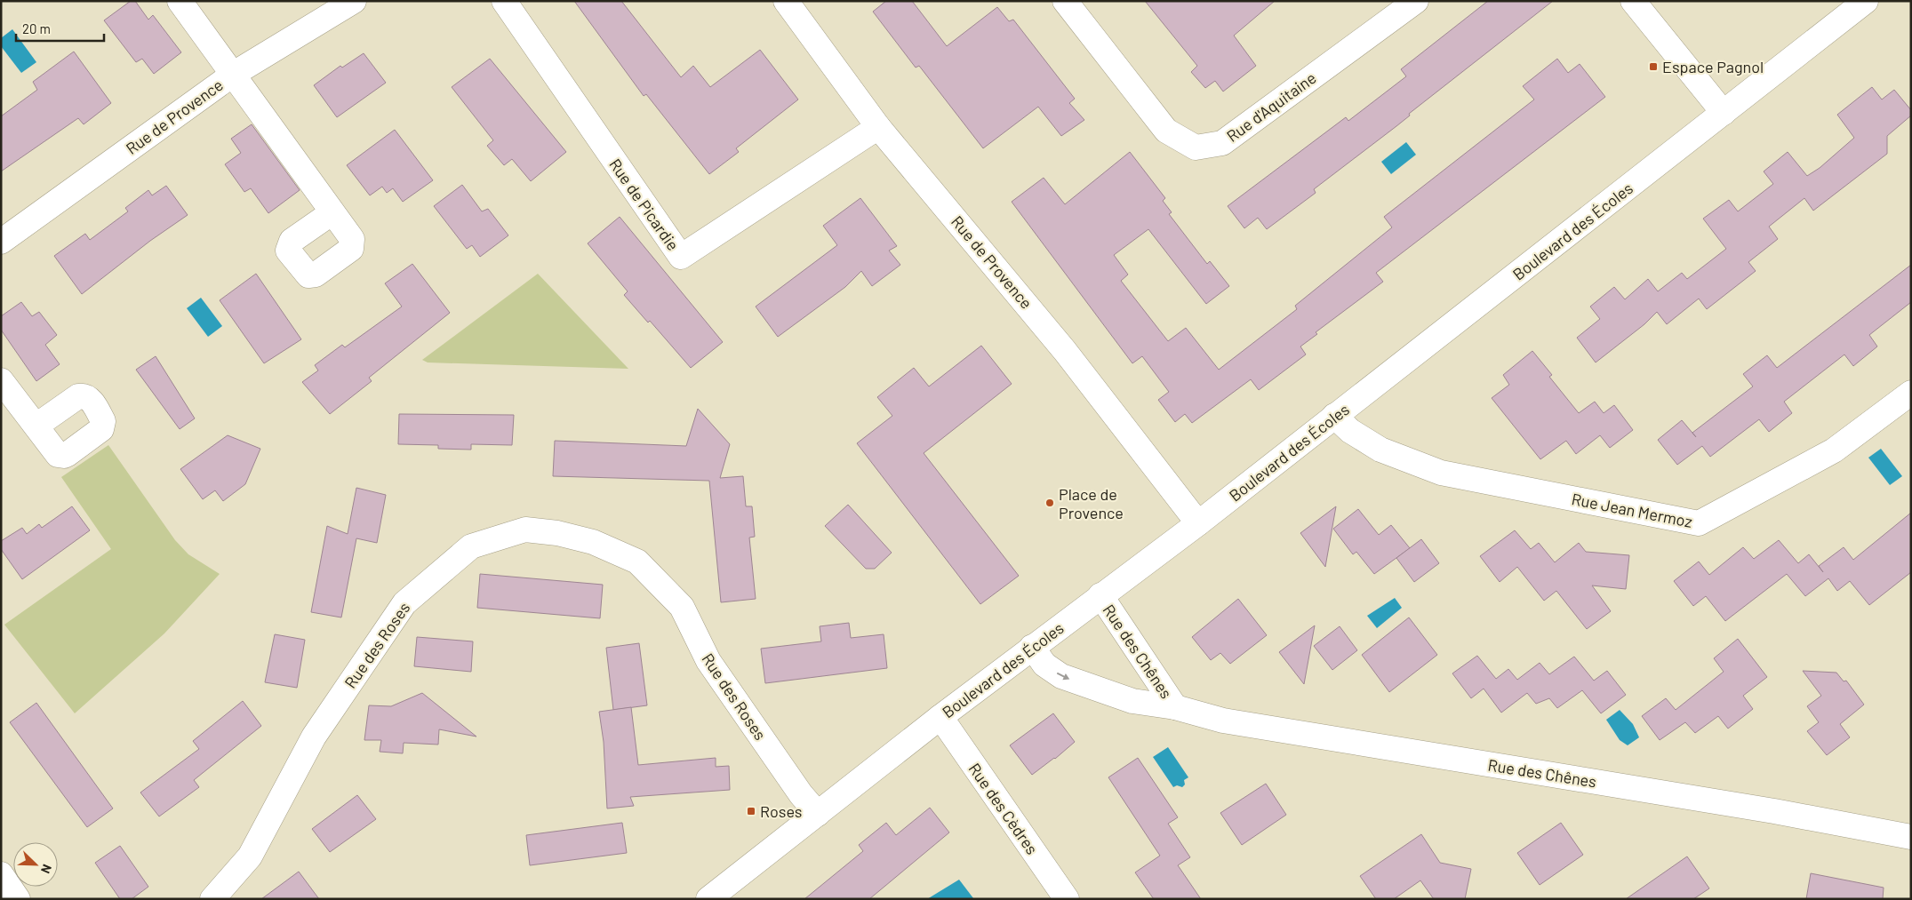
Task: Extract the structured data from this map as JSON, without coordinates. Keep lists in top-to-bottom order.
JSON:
{
  "streets": {
    "street": [
      "Rue d'Aquitaine",
      "Rue de Provence",
      "Rue de Picardie",
      "Boulevard des Écoles",
      "Rue Jean Mermoz",
      "Rue des Roses",
      "Rue des Chênes",
      "Rue des Cèdres"
    ]
  },
  "crossings": [
    ["Rue de Provence", "Rue de Picardie"],
    ["Rue de Provence", "Boulevard des Écoles"],
    ["Boulevard des Écoles", "Rue Jean Mermoz"],
    ["Boulevard des Écoles", "Rue des Roses"],
    ["Boulevard des Écoles", "Rue des Chênes"],
    ["Boulevard des Écoles", "Rue des Cèdres"]
  ],
  "places": {
    "transit": ["Espace Pagnol", "Roses"],
    "other": ["Place de Provence"]
  },
  "scale_bar": "20 m",
  "north": "bottom right"
}
